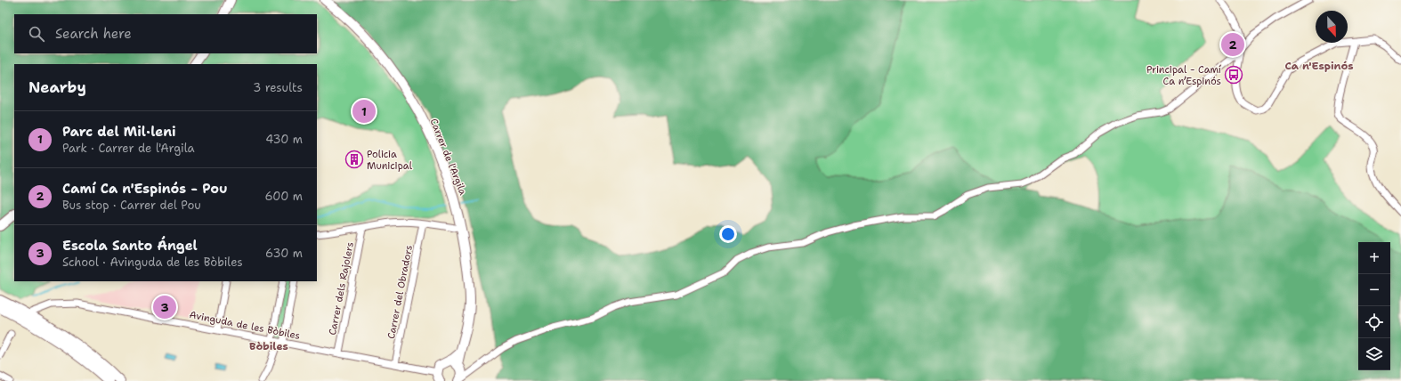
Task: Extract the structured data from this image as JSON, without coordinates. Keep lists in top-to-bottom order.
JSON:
{
  "streets": {
    "street": [
      "Carrer de l'Argila",
      "Carrer dels Rajolers",
      "Carrer del Obradors",
      "Avinguda de les Bòbiles"
    ]
  },
  "crossings": [
    ["Carrer dels Rajolers", "Avinguda de les Bòbiles"],
    ["Carrer del Obradors", "Avinguda de les Bòbiles"]
  ],
  "districts": ["Ca n'Espinós", "Bòbiles"],
  "places": {
    "bus stop": ["Principal - Camí Ca n’Espinós"],
    "building": ["Policia Municipal"]
  },
  "north": "bottom",
  "page": {
    "search": "Search here",
    "pins": ["2", "1", "3"],
    "heading": ["Nearby", "3 results"],
    "list": [
      {
        "mark": "1",
        "name": "Parc del Mil·leni",
        "note": "Park · Carrer de l'Argila",
        "value": "430 m"
      },
      {
        "mark": "2",
        "name": "Camí Ca n'Espinós - Pou",
        "note": "Bus stop · Carrer del Pou",
        "value": "600 m"
      },
      {
        "mark": "3",
        "name": "Escola Santo Ángel",
        "note": "School · Avinguda de les Bòbiles",
        "value": "630 m"
      }
    ],
    "map_buttons": ["+", "−"]
  }
}
